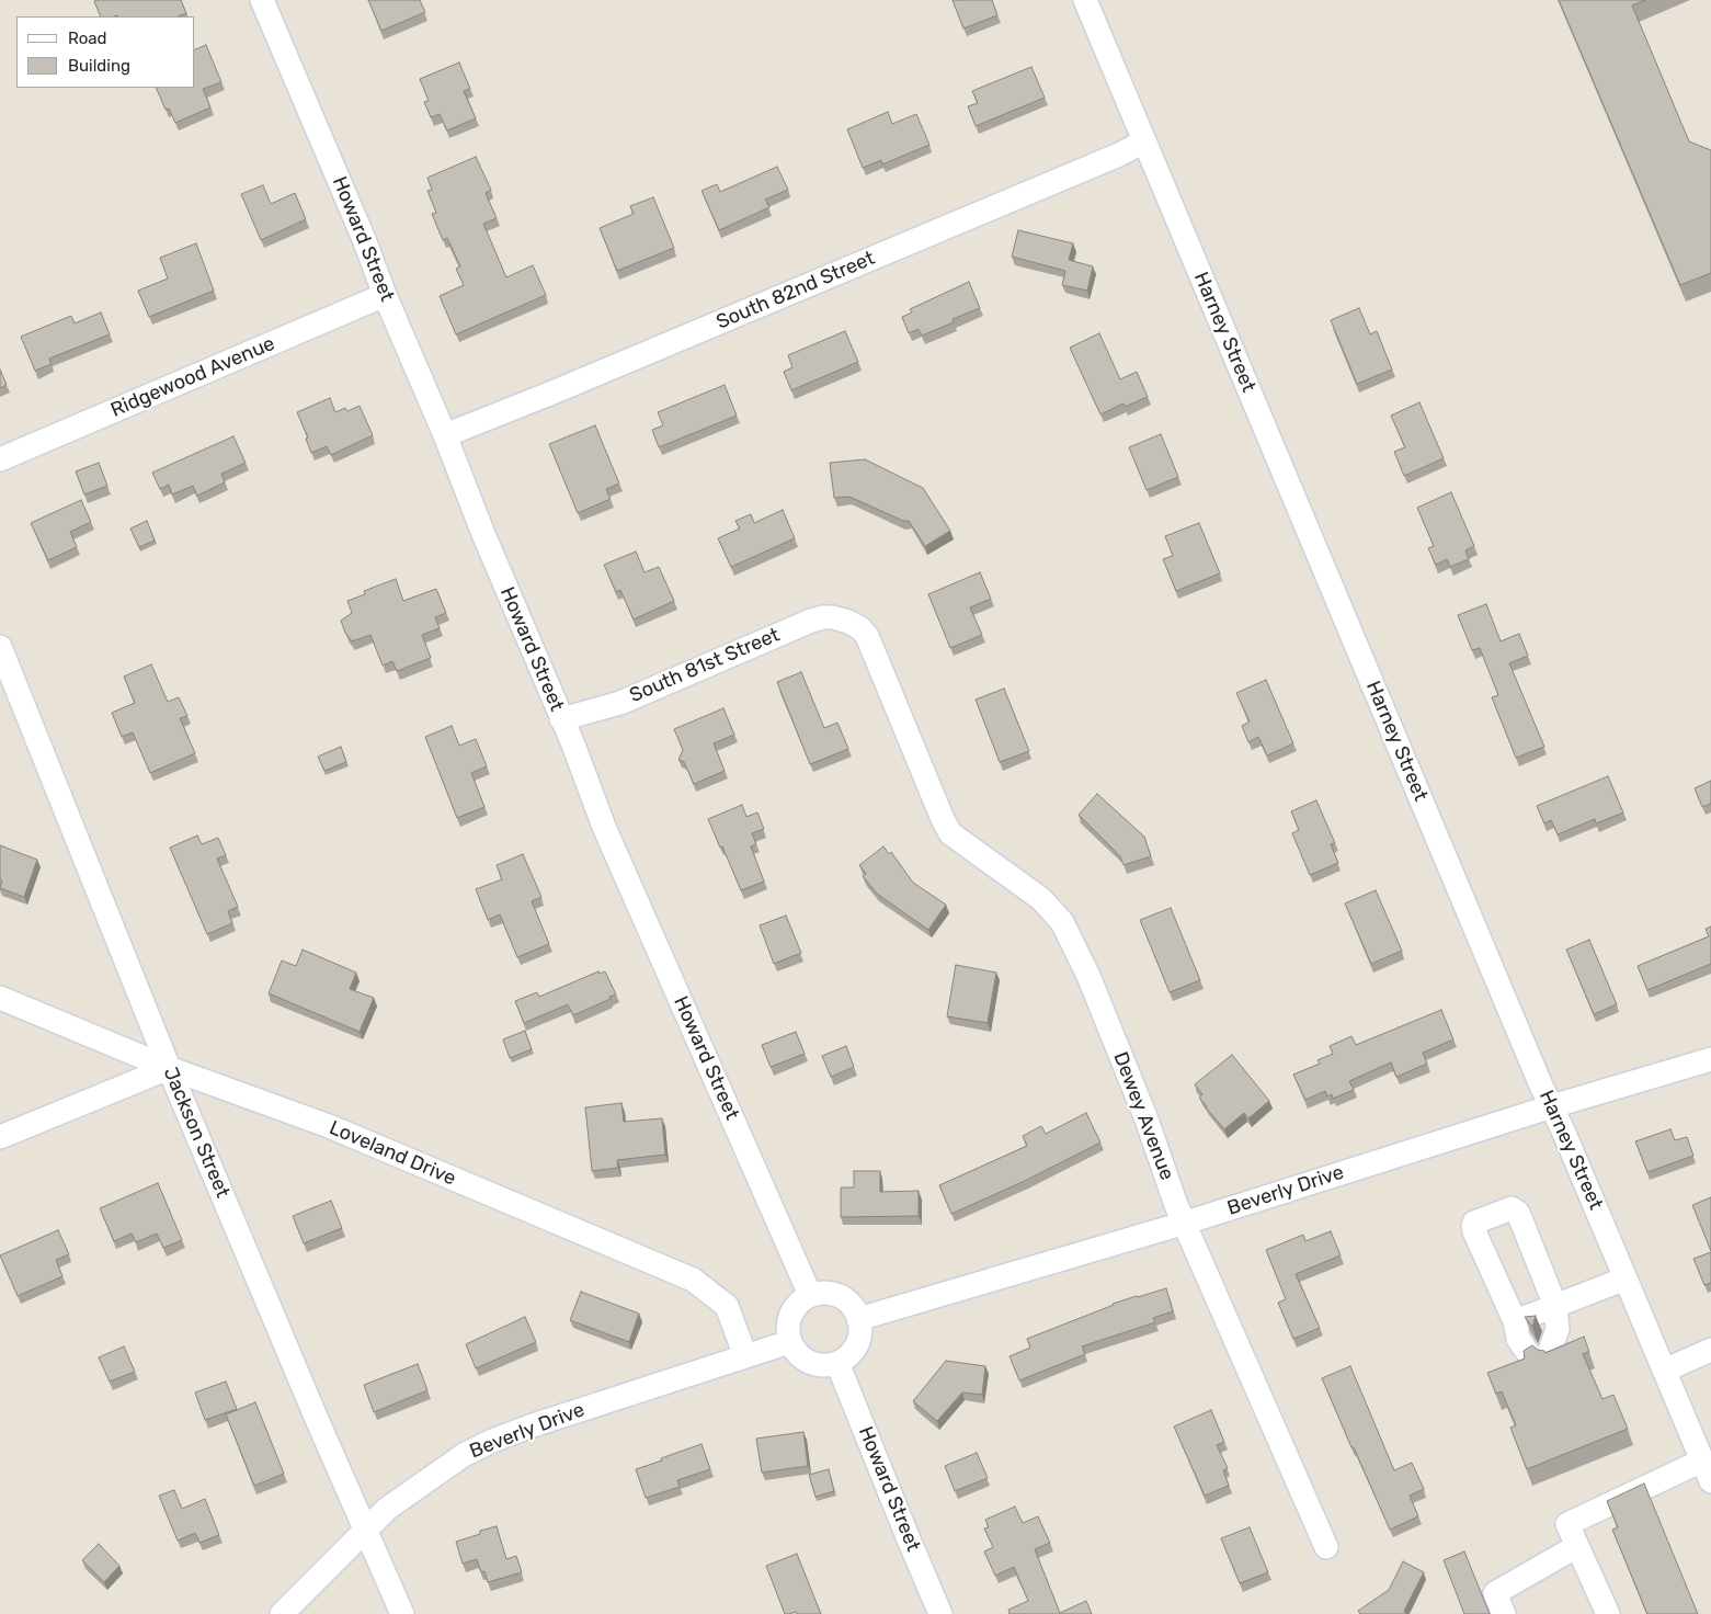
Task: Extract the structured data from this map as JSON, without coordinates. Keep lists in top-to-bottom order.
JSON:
{
  "streets": {
    "street": [
      "Howard Street",
      "South 82nd Street",
      "Harney Street",
      "Ridgewood Avenue",
      "South 81st Street",
      "Dewey Avenue",
      "Jackson Street",
      "Loveland Drive",
      "Beverly Drive"
    ]
  },
  "crossings": [
    ["Howard Street", "South 82nd Street"],
    ["Howard Street", "Ridgewood Avenue"],
    ["Howard Street", "South 81st Street"],
    ["Howard Street", "Beverly Drive"],
    ["South 82nd Street", "Harney Street"],
    ["Harney Street", "Beverly Drive"],
    ["South 81st Street", "Dewey Avenue"],
    ["Dewey Avenue", "Beverly Drive"],
    ["Jackson Street", "Loveland Drive"],
    ["Jackson Street", "Beverly Drive"],
    ["Loveland Drive", "Beverly Drive"]
  ],
  "legend": ["Road", "Building"]
}
